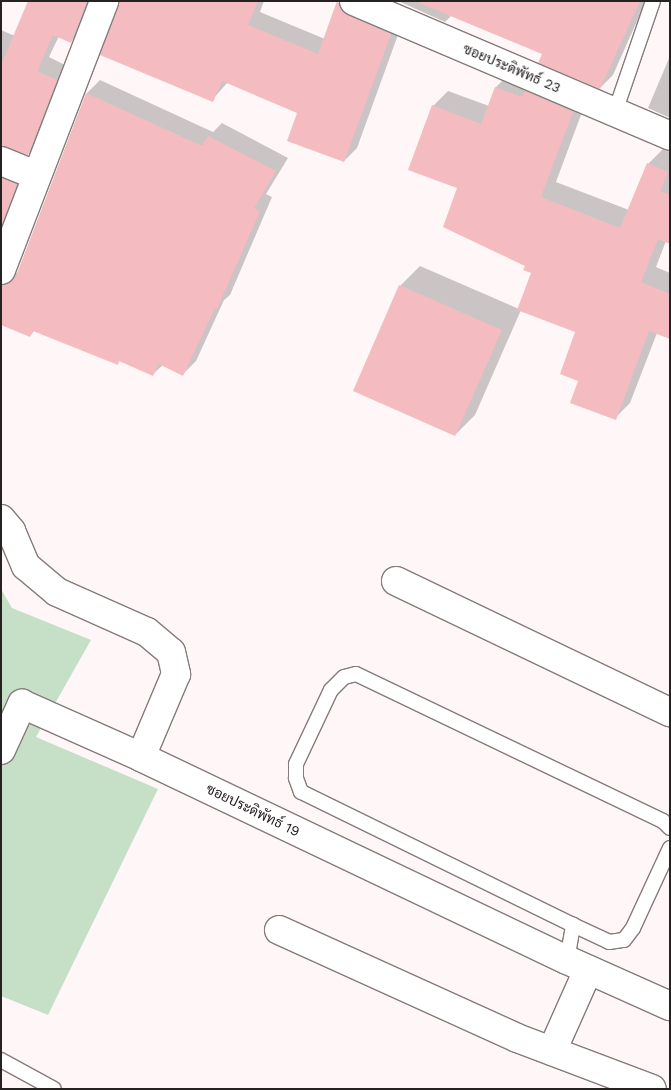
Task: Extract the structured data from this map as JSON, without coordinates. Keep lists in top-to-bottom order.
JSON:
{
  "streets": {
    "street": ["ซอยประดิพัทธ์ 23", "ซอยประดิพัทธ์ 19"]
  }
}
